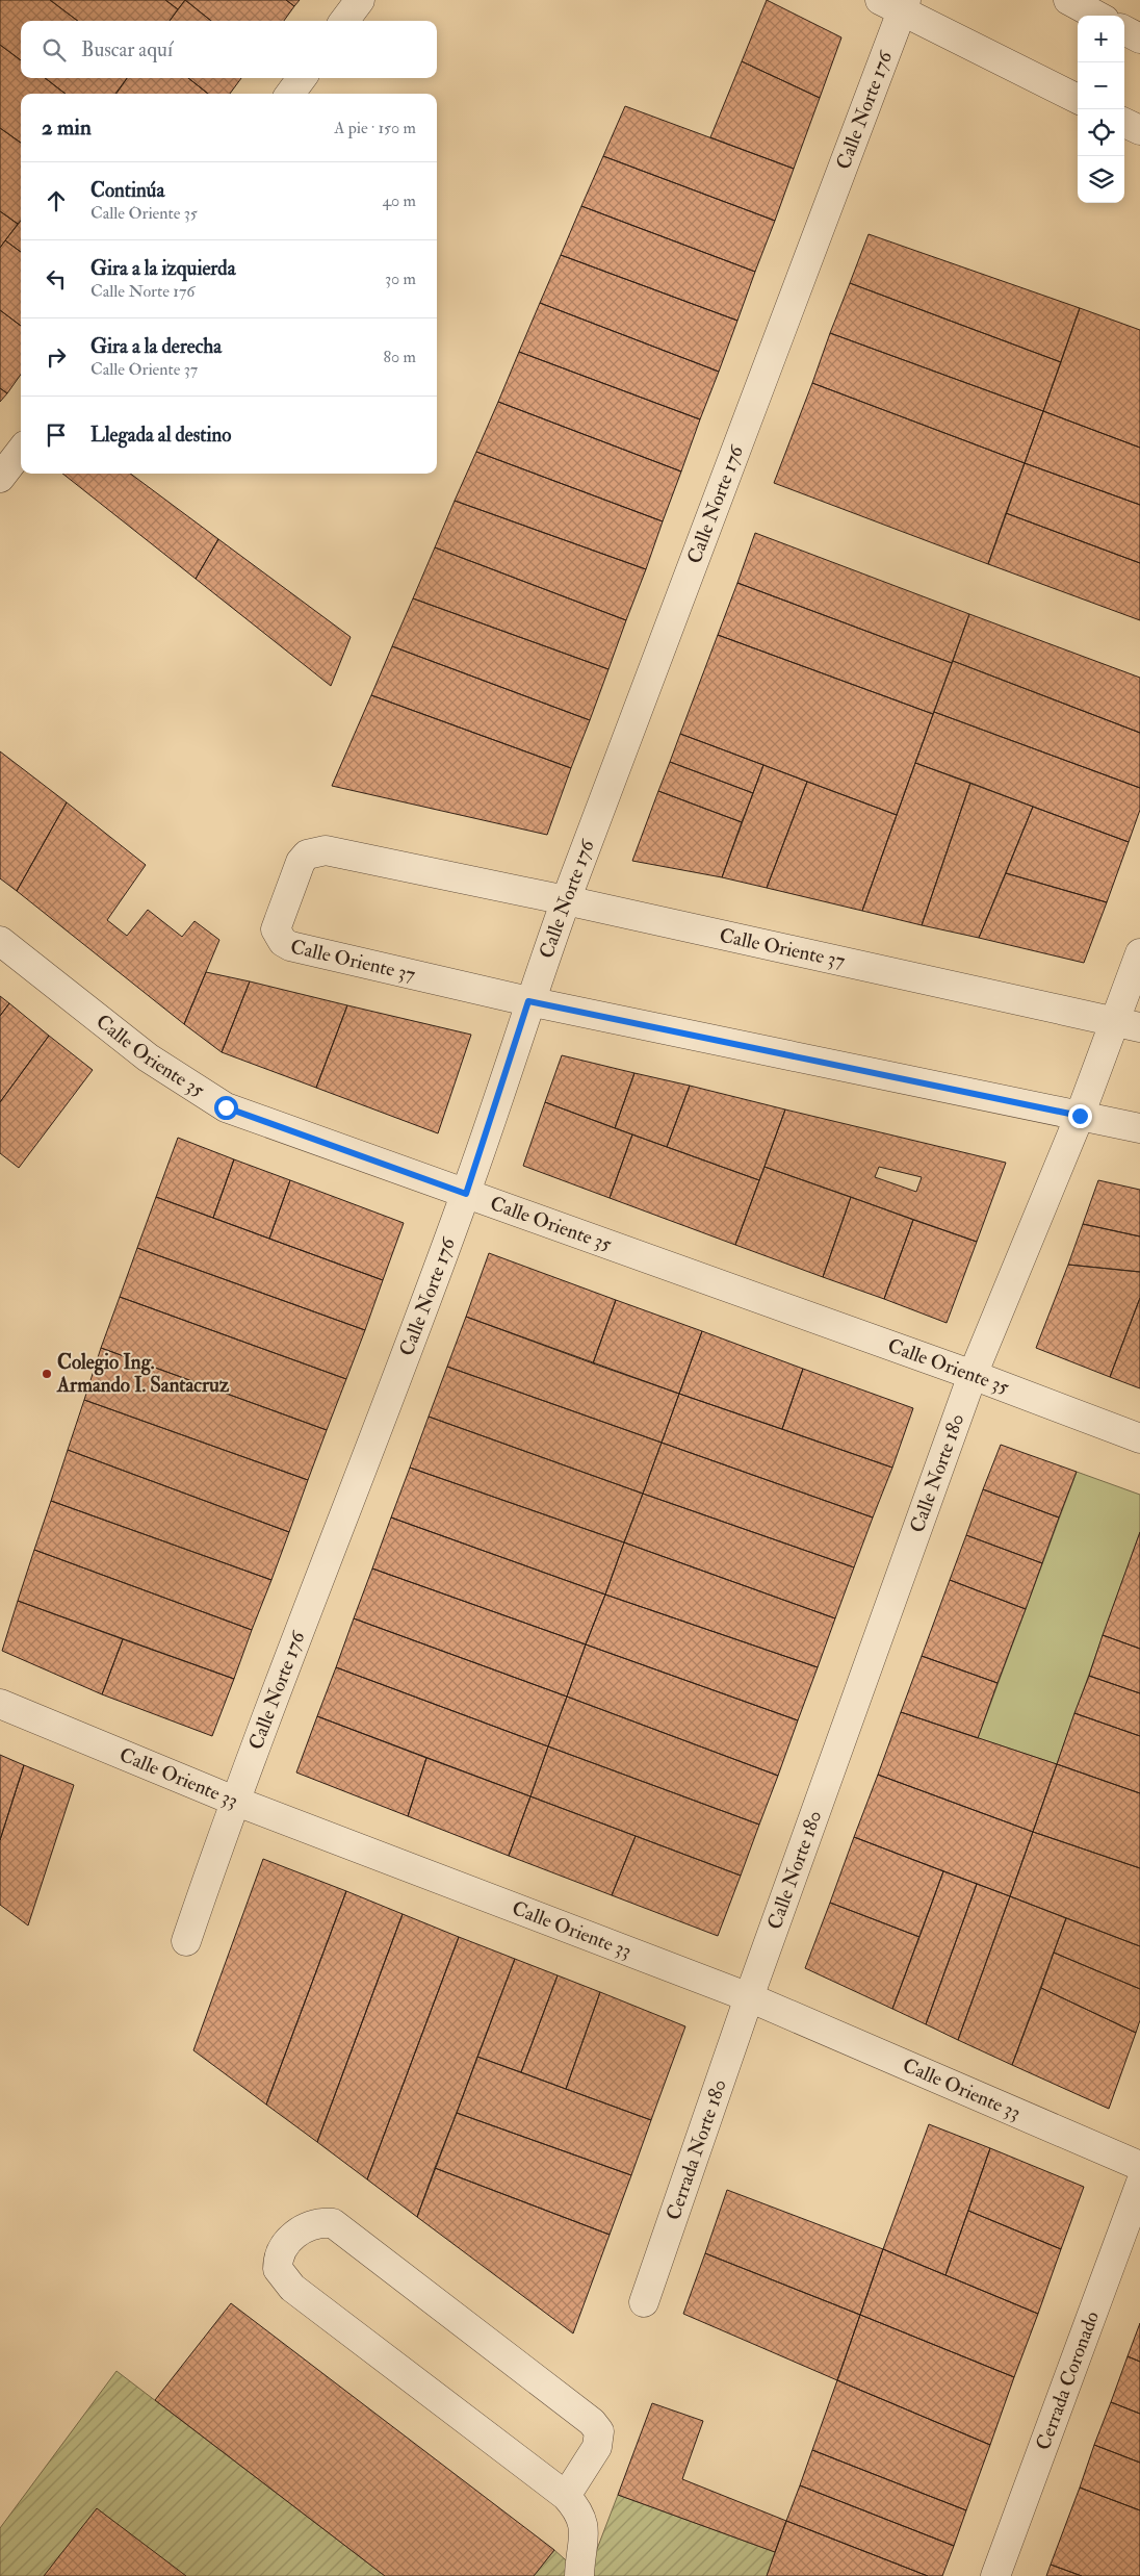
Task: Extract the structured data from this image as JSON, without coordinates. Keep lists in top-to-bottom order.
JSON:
{
  "streets": {
    "street": [
      "Calle Norte 176",
      "Calle Oriente 37",
      "Calle Oriente 35",
      "Calle Norte 180",
      "Calle Oriente 33",
      "Cerrada Norte 180",
      "Cerrada Coronado"
    ]
  },
  "crossings": [
    ["Calle Norte 176", "Calle Oriente 37"],
    ["Calle Norte 176", "Calle Oriente 35"],
    ["Calle Norte 176", "Calle Oriente 33"],
    ["Calle Oriente 37", "Calle Norte 180"],
    ["Calle Oriente 35", "Calle Norte 180"],
    ["Calle Norte 180", "Calle Oriente 33"],
    ["Calle Norte 180", "Cerrada Norte 180"],
    ["Calle Oriente 33", "Cerrada Norte 180"]
  ],
  "places": ["Colegio Ing. Armando I. Santacruz"],
  "page": {
    "map_buttons": ["+", "−"],
    "search": "Buscar aquí",
    "heading": ["2 min", "A pie · 150 m"],
    "list": [
      ["Continúa", "Calle Oriente 35", "40 m"],
      ["Gira a la izquierda", "Calle Norte 176", "30 m"],
      ["Gira a la derecha", "Calle Oriente 37", "80 m"],
      "Llegada al destino"
    ]
  }
}
